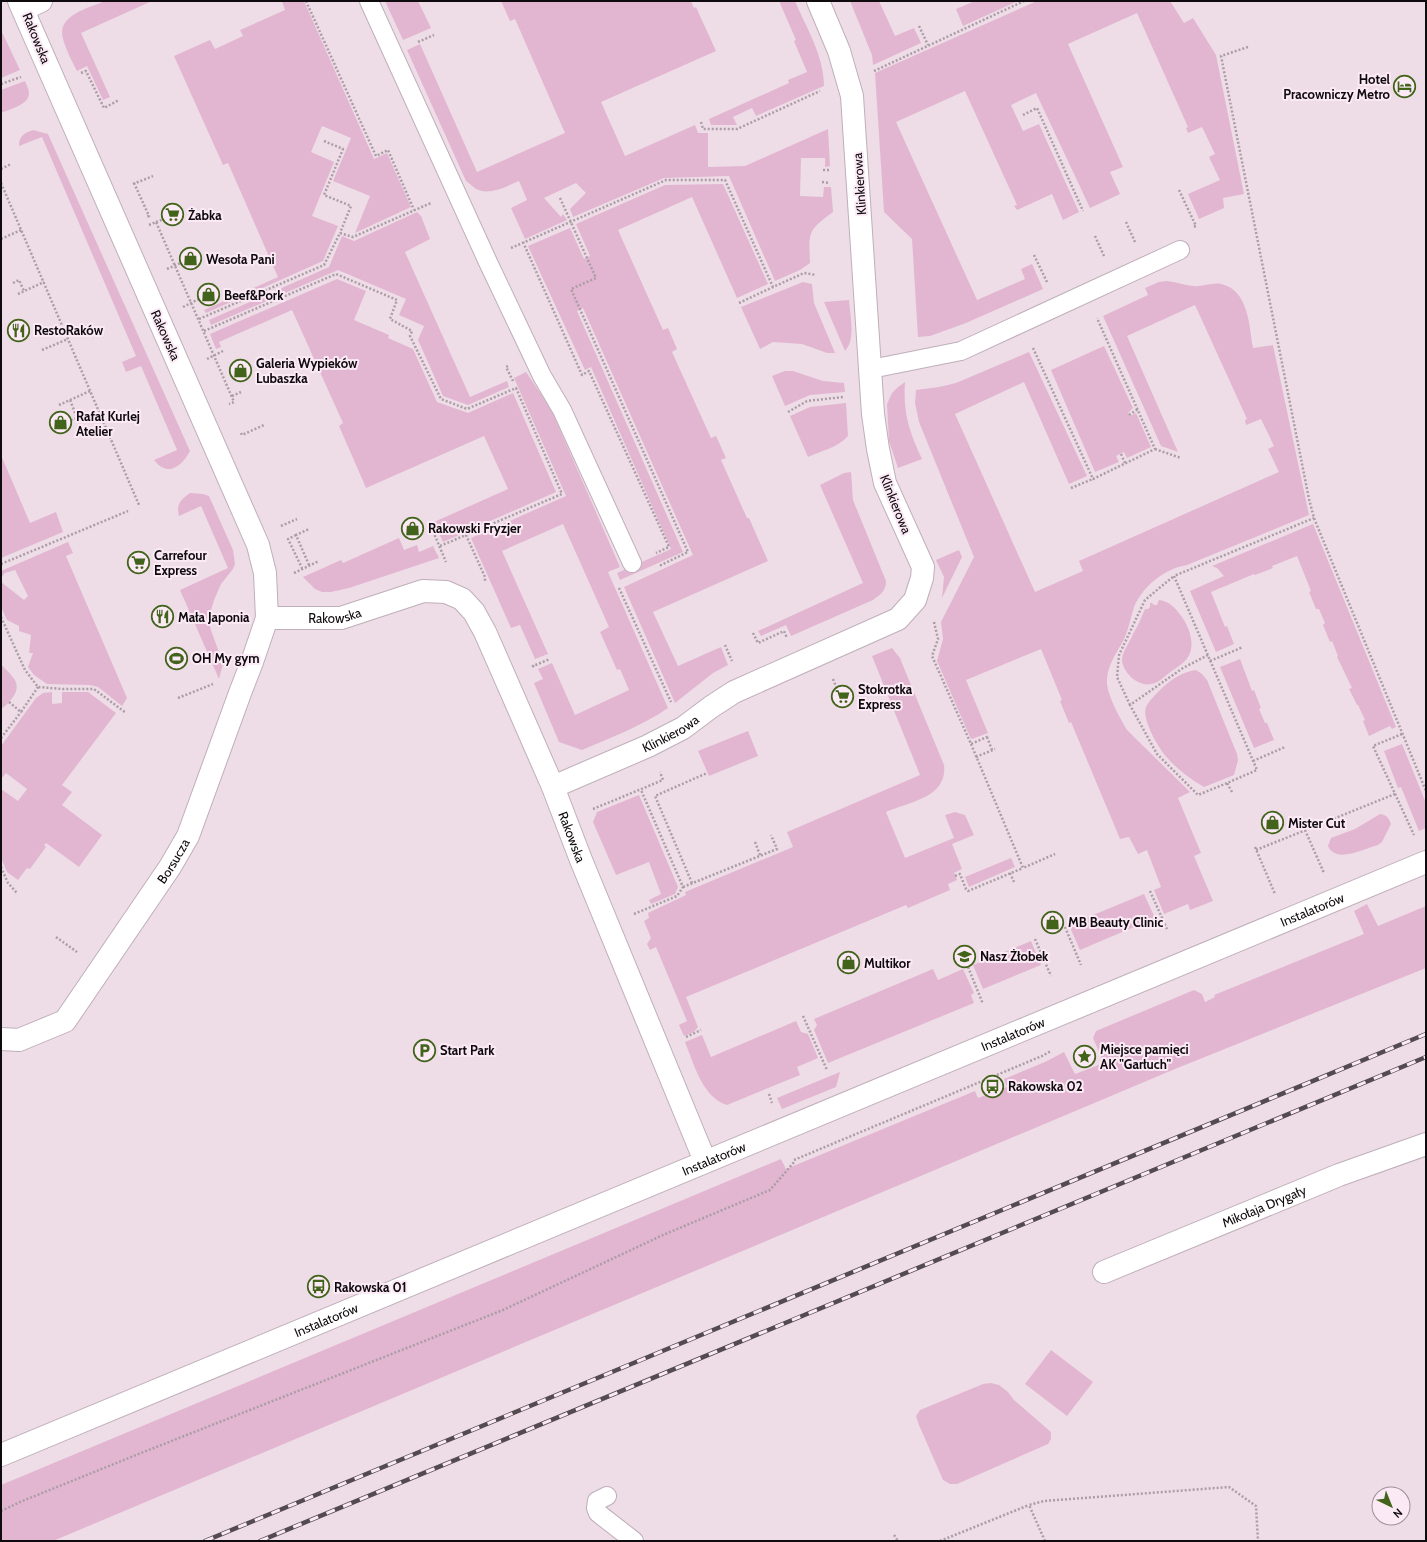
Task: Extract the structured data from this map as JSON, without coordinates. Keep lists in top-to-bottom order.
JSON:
{
  "streets": {
    "street": [
      "Rakowska",
      "Klinkierowa",
      "Borsucza",
      "Instalatorów",
      "Mikołaja Drygały"
    ]
  },
  "crossings": [
    ["Rakowska", "Klinkierowa"],
    ["Rakowska", "Borsucza"],
    ["Rakowska", "Instalatorów"]
  ],
  "places": {
    "hotel": ["Hotel Pracowniczy Metro"],
    "supermarket": ["Żabka", "Carrefour Express", "Stokrotka Express"],
    "shop": [
      "Wesoła Pani",
      "Beef&Pork",
      "Galeria Wypieków Lubaszka",
      "Rafał Kurlej Atelier",
      "Rakowski Fryzjer",
      "Mister Cut",
      "MB Beauty Clinic",
      "Multikor"
    ],
    "restaurant": ["RestoRaków", "Mała Japonia"],
    "sports": ["OH My gym"],
    "school or university": ["Nasz Żłobek"],
    "parking": ["Start Park"],
    "place": ["Miejsce pamięci AK \"Garłuch\""],
    "bus stop": ["Rakowska 02", "Rakowska 01"]
  },
  "north": "bottom right"
}
